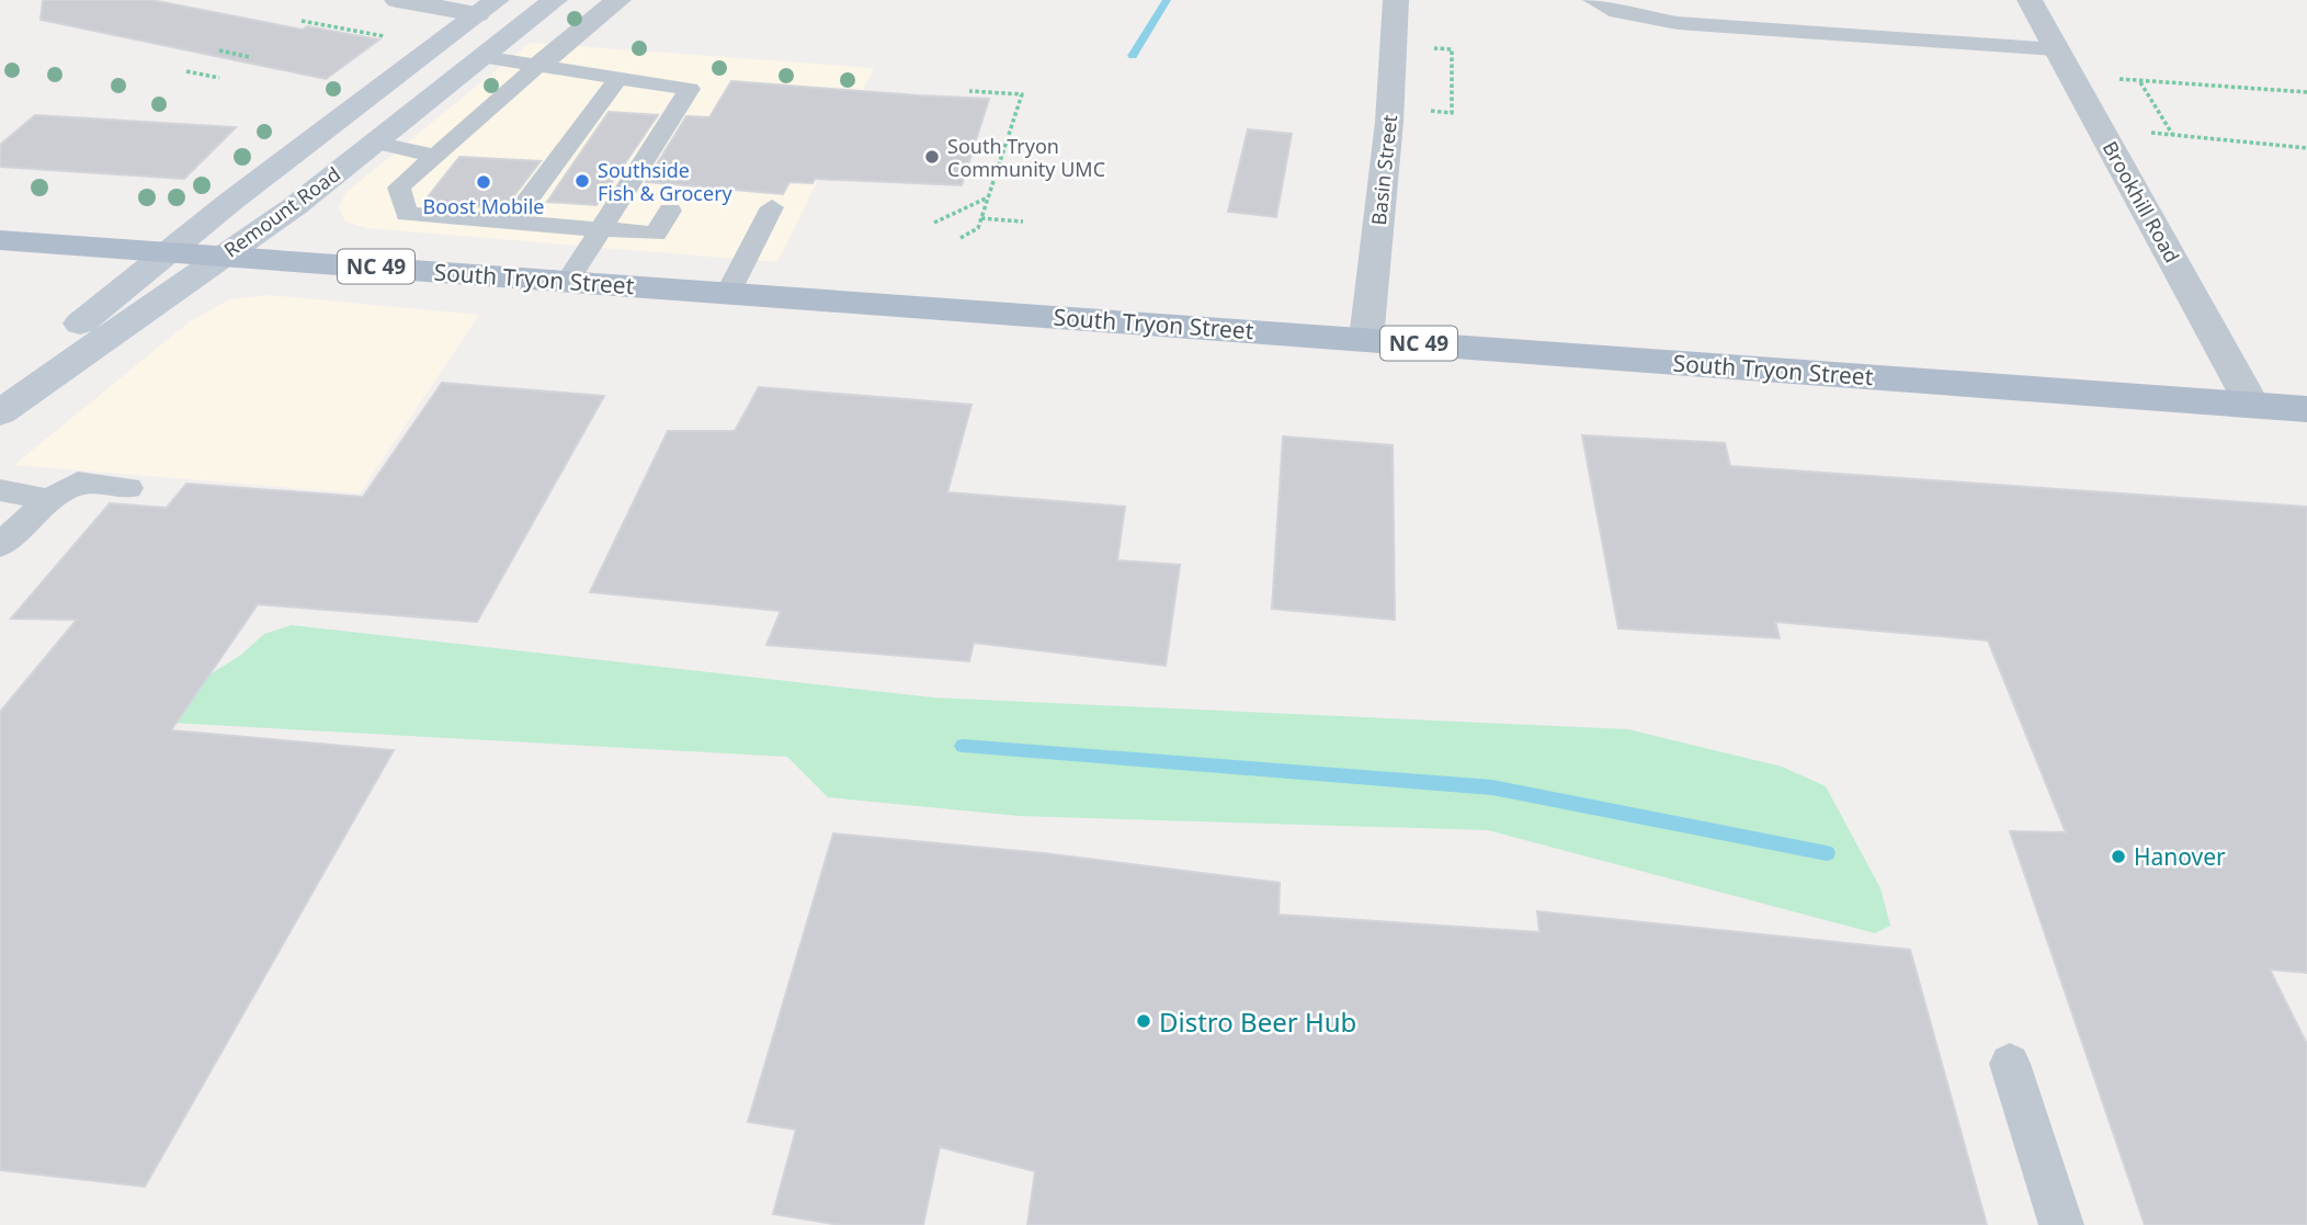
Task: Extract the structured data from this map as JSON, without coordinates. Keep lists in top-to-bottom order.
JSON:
{
  "streets": {
    "main road": ["Remount Road", "NC 49", "South Tryon Street"],
    "street": ["Basin Street", "Brookhill Road"]
  },
  "crossings": [
    ["Basin Street", "South Tryon Street"],
    ["Brookhill Road", "South Tryon Street"],
    ["Remount Road", "South Tryon Street"]
  ],
  "places": [
    "South Tryon Community UMC",
    "Southside Fish & Grocery",
    "Boost Mobile",
    "Hanover",
    "Distro Beer Hub"
  ]
}
